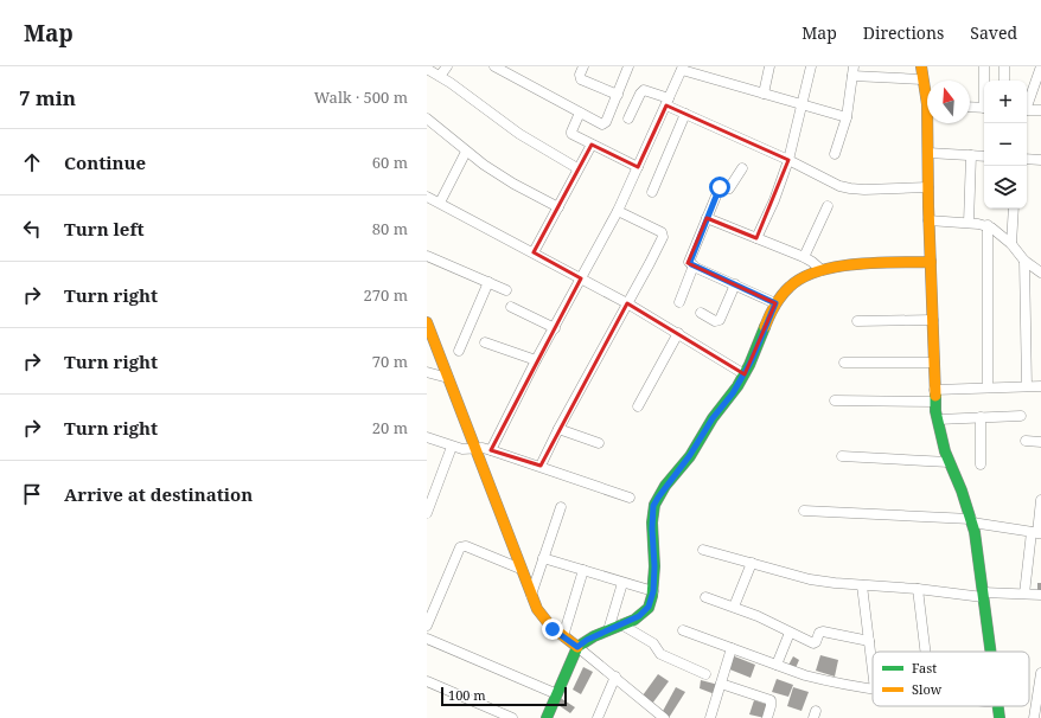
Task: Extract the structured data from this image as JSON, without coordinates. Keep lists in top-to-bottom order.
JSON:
{
  "legend": ["Fast", "Slow"],
  "scale_bar": "100 m",
  "north": "top",
  "page": {
    "header": "Map",
    "nav": ["Map", "Directions", "Saved"],
    "heading": ["7 min", "Walk · 500 m"],
    "map_buttons": ["+", "−"],
    "list": [
      ["Continue", "60 m"],
      ["Turn left", "80 m"],
      ["Turn right", "270 m"],
      ["Turn right", "70 m"],
      ["Turn right", "20 m"],
      "Arrive at destination"
    ],
    "scale": "100 m"
  }
}
